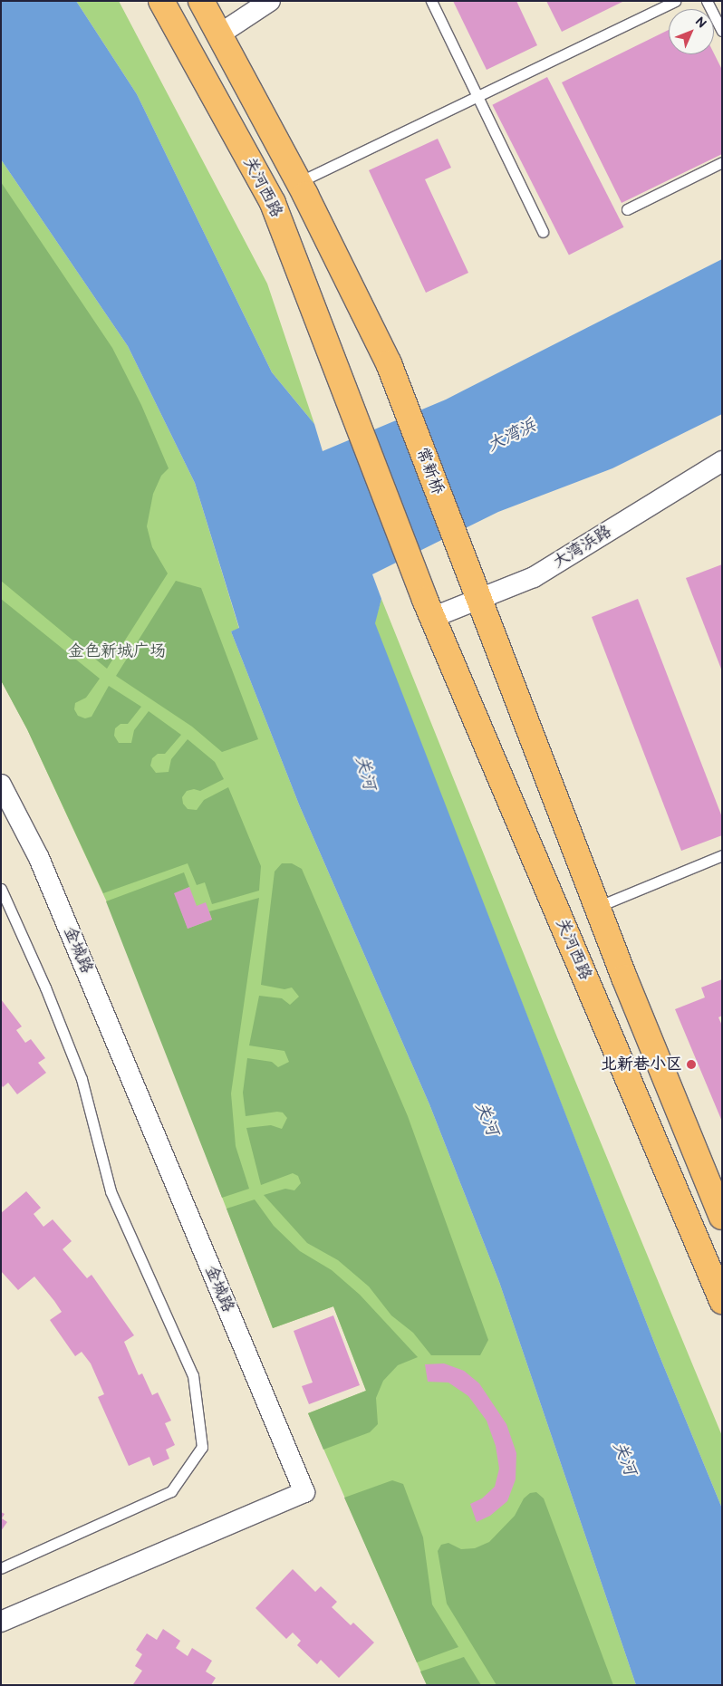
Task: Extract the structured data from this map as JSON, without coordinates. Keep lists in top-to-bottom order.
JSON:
{
  "streets": {
    "main road": ["关河西路", "常新桥"],
    "street": ["大湾浜路", "金城路"]
  },
  "crossings": [
    ["关河西路", "大湾浜路"],
    ["常新桥", "大湾浜路"]
  ],
  "water": ["大湾浜", "关河"],
  "parks": ["金色新城广场"],
  "places": ["北新巷小区"],
  "north": "top right"
}
